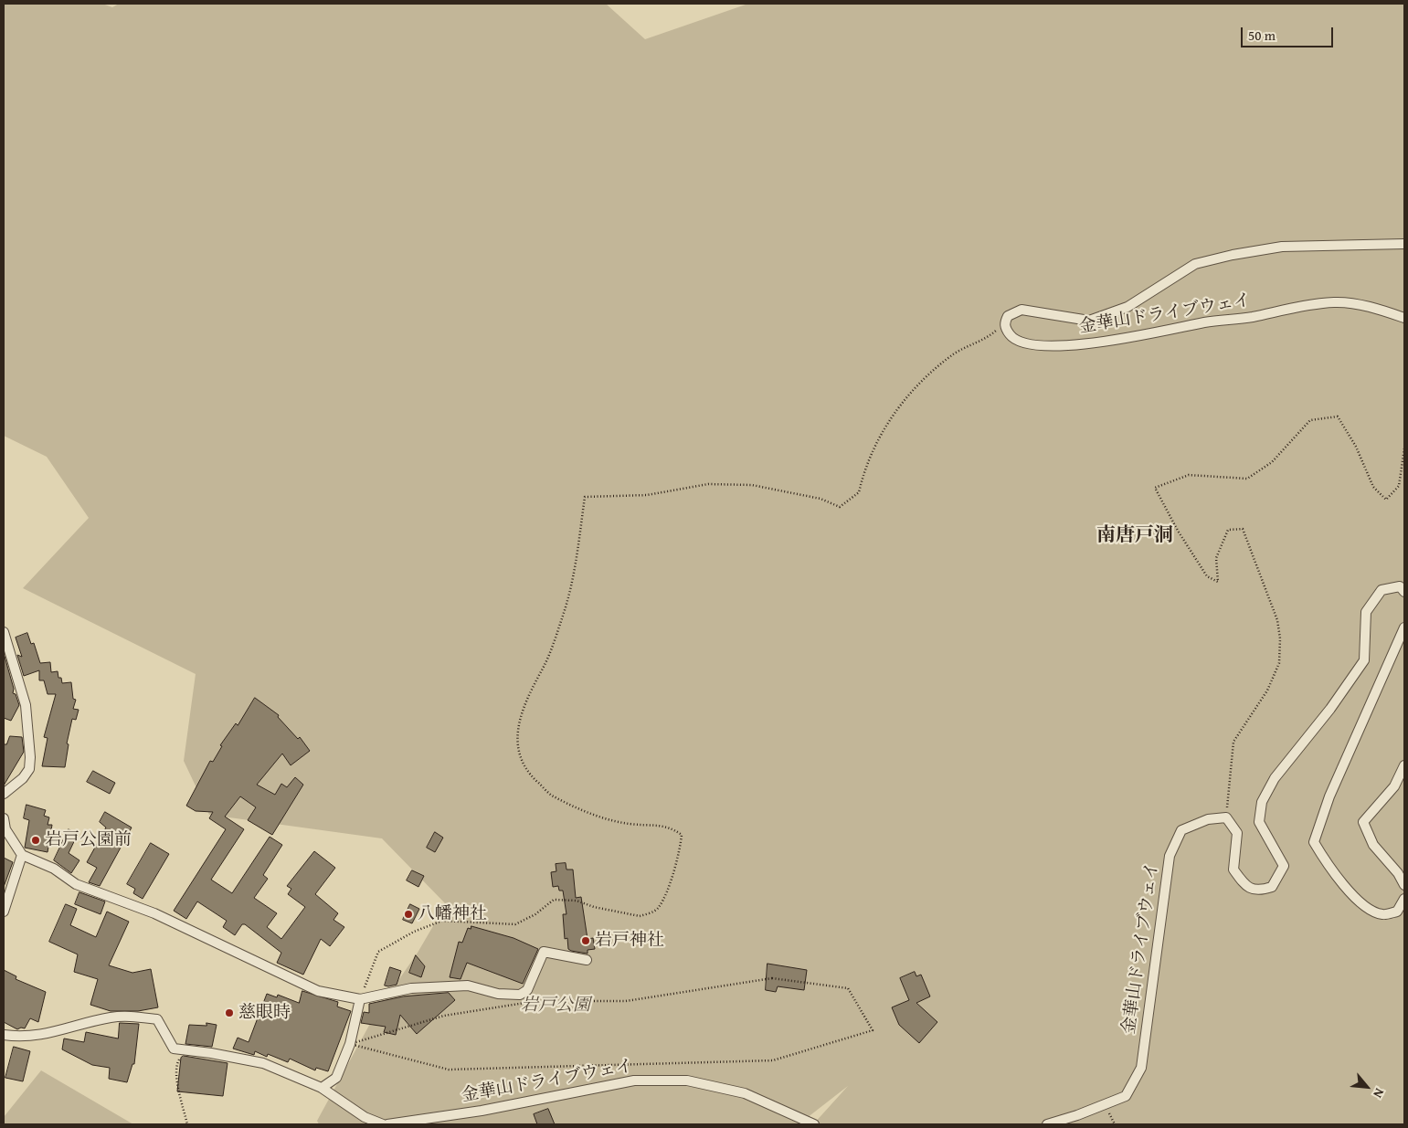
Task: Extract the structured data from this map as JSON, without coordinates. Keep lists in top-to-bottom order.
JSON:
{
  "streets": {
    "street": ["金華山ドライブウェイ"]
  },
  "districts": ["南唐戸洞"],
  "parks": ["岩戸公園"],
  "places": [
    "岩戸公園前",
    "八幡神社",
    "岩戸神社",
    "慈眼時"
  ],
  "scale_bar": "50 m",
  "north": "bottom right"
}
